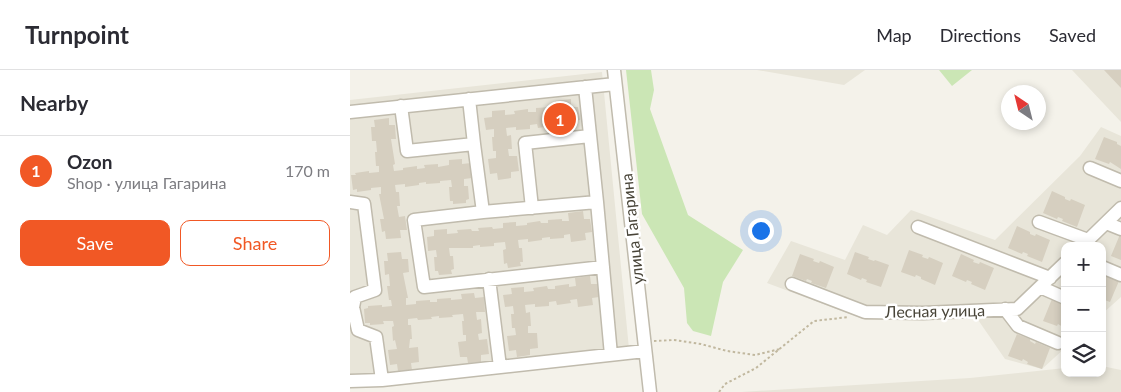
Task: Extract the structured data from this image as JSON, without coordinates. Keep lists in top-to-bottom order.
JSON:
{
  "streets": {
    "street": ["улица Гагарина", "Лесная улица"]
  },
  "north": "top left",
  "page": {
    "header": "Turnpoint",
    "nav": ["Map", "Directions", "Saved"],
    "heading": "Nearby",
    "pins": "1",
    "list": [
      {
        "mark": "1",
        "name": "Ozon",
        "note": "Shop · улица Гагарина",
        "value": "170 m"
      }
    ],
    "buttons": ["Save", "Share"],
    "map_buttons": ["+", "−"]
  }
}
